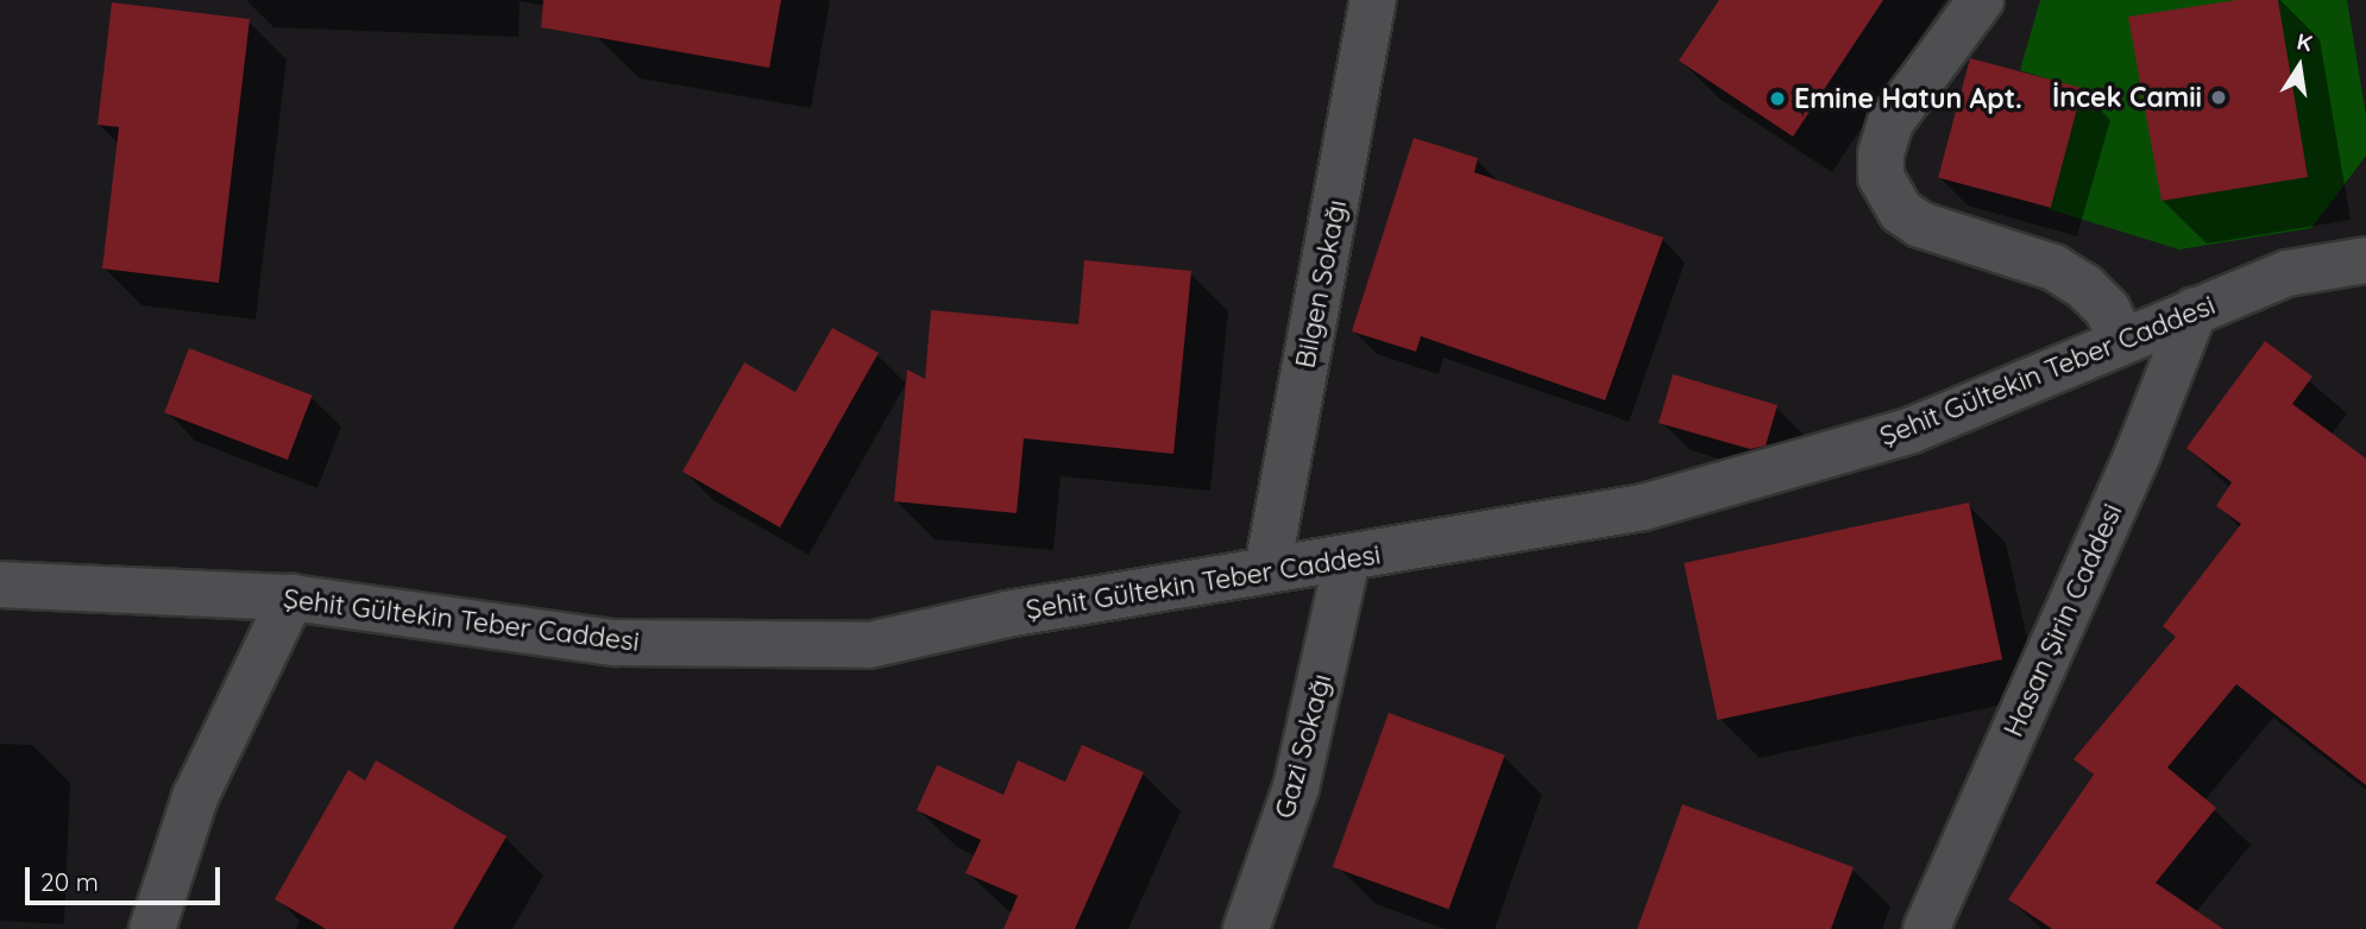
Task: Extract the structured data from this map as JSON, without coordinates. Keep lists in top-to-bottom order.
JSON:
{
  "streets": {
    "street": [
      "Bilgen Sokağı",
      "Şehit Gültekin Teber Caddesi",
      "Hasan Şirin Caddesi",
      "Gazi Sokağı"
    ]
  },
  "crossings": [
    ["Bilgen Sokağı", "Şehit Gültekin Teber Caddesi"],
    ["Şehit Gültekin Teber Caddesi", "Hasan Şirin Caddesi"],
    ["Şehit Gültekin Teber Caddesi", "Gazi Sokağı"]
  ],
  "places": ["İncek Camii", "Emine Hatun Apt."],
  "scale_bar": "20 m",
  "north": "top"
}
